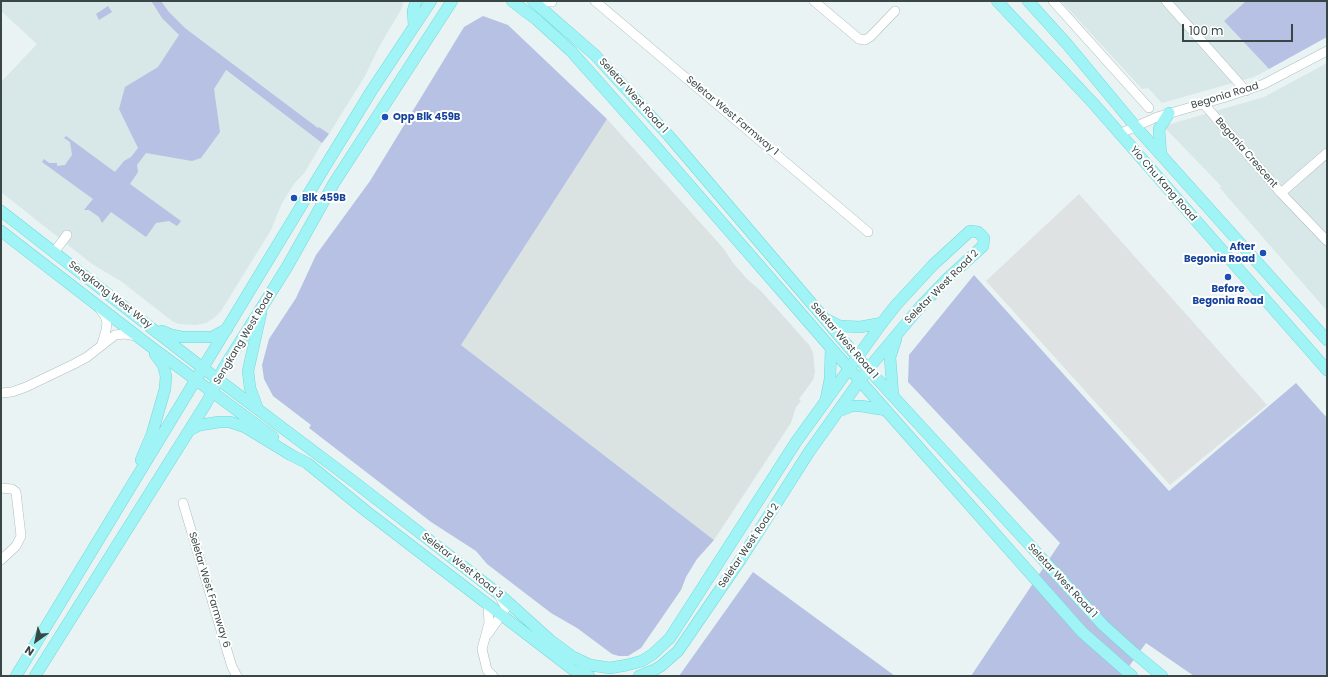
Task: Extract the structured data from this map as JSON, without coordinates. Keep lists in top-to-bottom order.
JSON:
{
  "streets": {
    "main road": [
      "Seletar West Road 1",
      "Yio Chu Kang Road",
      "Seletar West Road 2",
      "Sengkang West Way",
      "Sengkang West Road",
      "Seletar West Road 3"
    ],
    "street": [
      "Begonia Road",
      "Seletar West Farmway 1",
      "Begonia Crescent",
      "Seletar West Farmway 6"
    ]
  },
  "crossings": [
    ["Seletar West Road 1", "Seletar West Road 2"],
    ["Begonia Road", "Begonia Crescent"],
    ["Begonia Road", "Yio Chu Kang Road"],
    ["Seletar West Road 2", "Seletar West Road 3"],
    ["Sengkang West Way", "Sengkang West Road"],
    ["Sengkang West Way", "Seletar West Road 3"],
    ["Sengkang West Road", "Seletar West Road 3"]
  ],
  "places": [
    "Opp Blk 459B",
    "Blk 459B",
    "After Begonia Road",
    "Before Begonia Road"
  ],
  "scale_bar": "100 m",
  "north": "bottom left"
}
